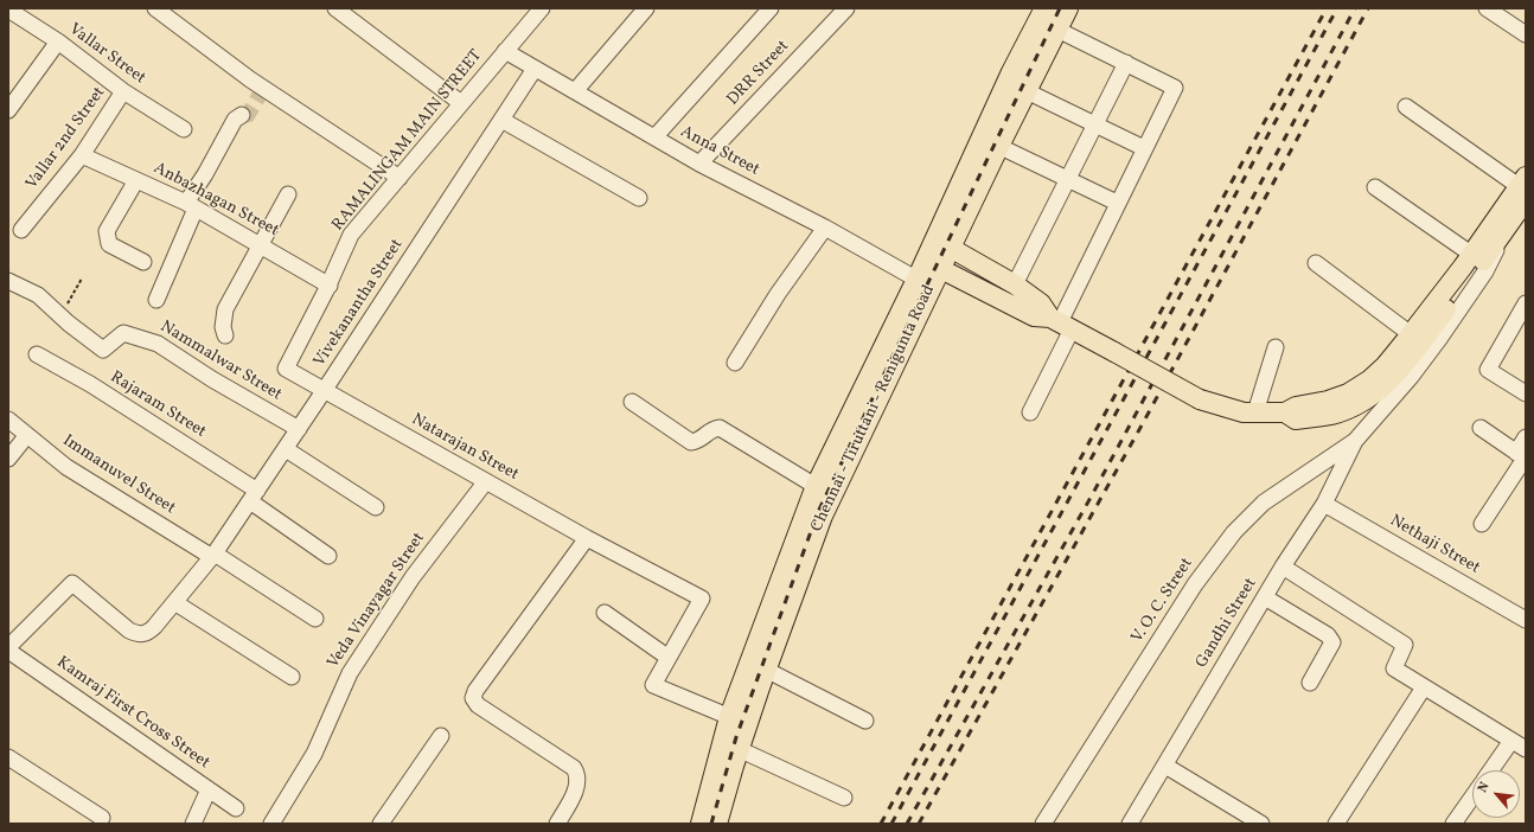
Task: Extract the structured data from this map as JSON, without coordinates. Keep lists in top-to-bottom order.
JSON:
{
  "streets": {
    "highway": ["Chennai - Tiruttani - Renigunta Road"],
    "street": [
      "Vallar Street",
      "DRR Street",
      "Vallar 2nd Street",
      "RAMALINGAM MAIN STREET",
      "Anna Street",
      "Anbazhagan Street",
      "Vivekanantha Street",
      "Nammalwar Street",
      "Rajaram Street",
      "Natarajan Street",
      "Immanuvel Street",
      "Nethaji Street",
      "Veda Vinayagar Street",
      "V. O. C. Street",
      "Gandhi Street",
      "Kamraj First Cross Street"
    ]
  },
  "crossings": [
    ["Vallar Street", "Vallar 2nd Street"],
    ["DRR Street", "Anna Street"],
    ["Vallar 2nd Street", "Anbazhagan Street"],
    ["RAMALINGAM MAIN STREET", "Anna Street"],
    ["RAMALINGAM MAIN STREET", "Anbazhagan Street"],
    ["RAMALINGAM MAIN STREET", "Vivekanantha Street"],
    ["RAMALINGAM MAIN STREET", "Natarajan Street"],
    ["Anna Street", "Vivekanantha Street"],
    ["Anna Street", "Chennai - Tiruttani - Renigunta Road"],
    ["Vivekanantha Street", "Nammalwar Street"],
    ["Vivekanantha Street", "Rajaram Street"],
    ["Vivekanantha Street", "Natarajan Street"],
    ["Vivekanantha Street", "Immanuvel Street"],
    ["Vivekanantha Street", "Kamraj First Cross Street"],
    ["Natarajan Street", "Veda Vinayagar Street"],
    ["Nethaji Street", "Gandhi Street"],
    ["V. O. C. Street", "Gandhi Street"]
  ],
  "north": "top left"
}
